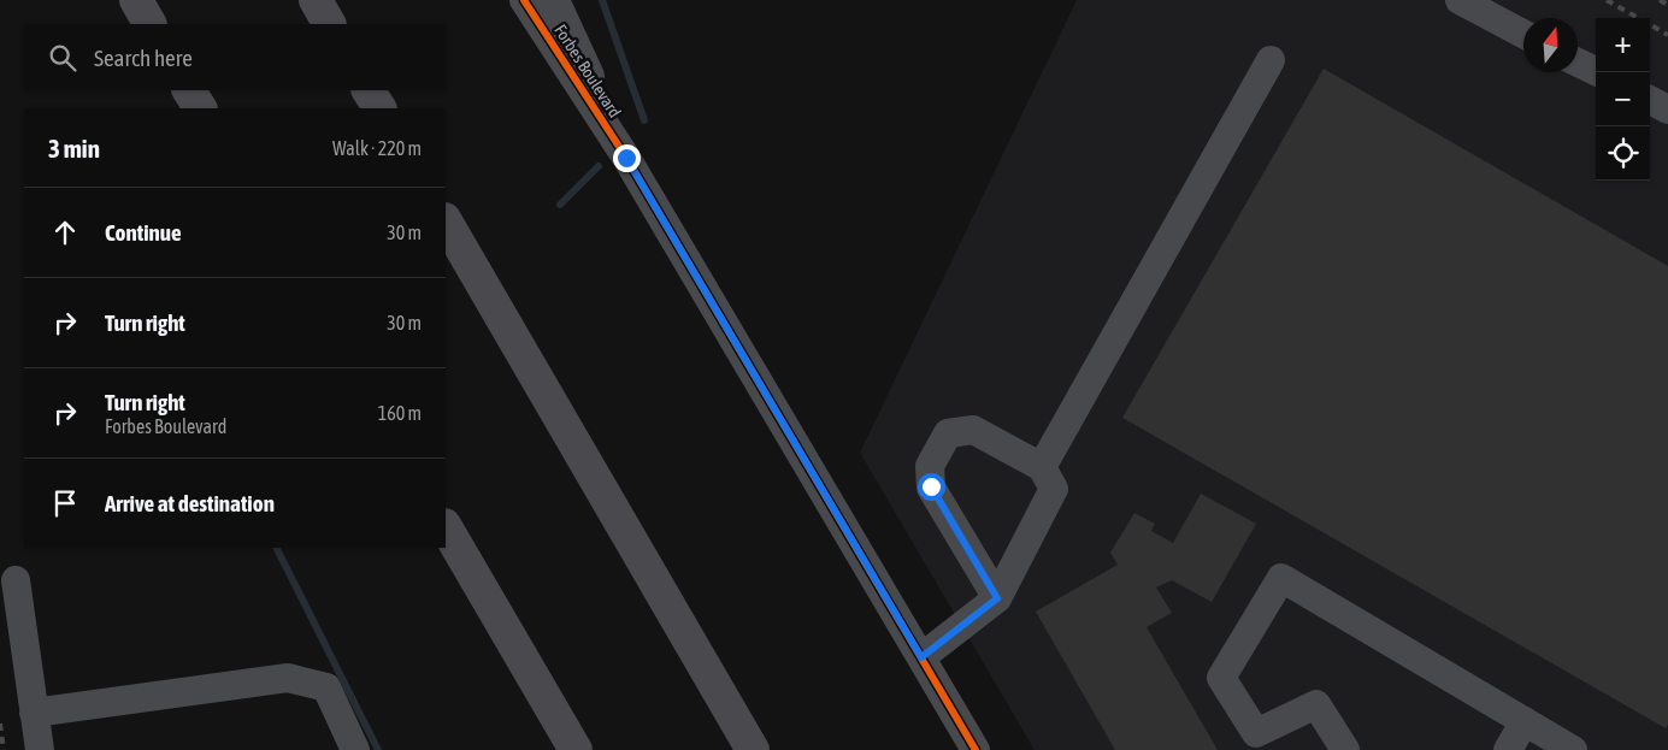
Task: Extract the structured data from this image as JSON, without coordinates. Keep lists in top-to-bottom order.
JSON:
{
  "streets": {
    "street": ["Forbes Boulevard"]
  },
  "north": "top",
  "page": {
    "map_buttons": ["+", "−"],
    "search": "Search here",
    "heading": ["3 min", "Walk · 220 m"],
    "list": [
      ["Continue", "30 m"],
      ["Turn right", "30 m"],
      ["Turn right", "Forbes Boulevard", "160 m"],
      "Arrive at destination"
    ]
  }
}
